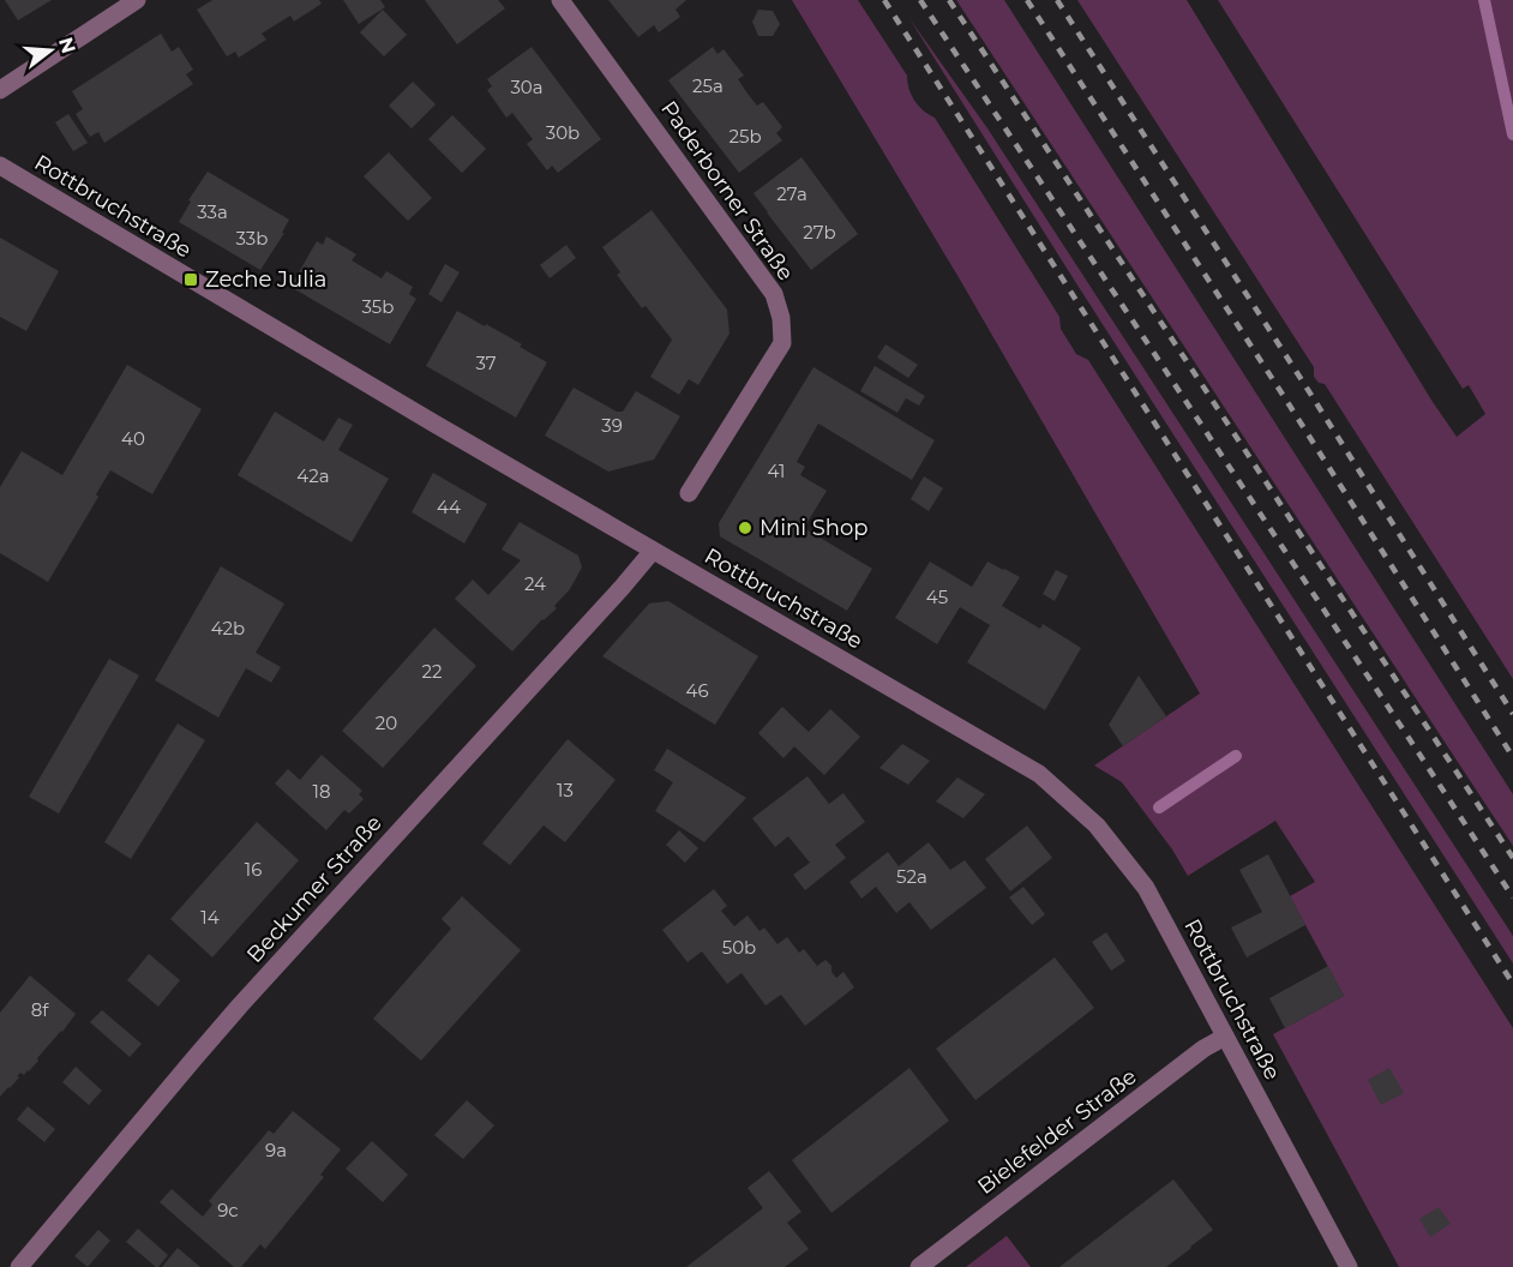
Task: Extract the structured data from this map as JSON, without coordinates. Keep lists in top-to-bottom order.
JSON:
{
  "streets": {
    "street": [
      "Paderborner Straße",
      "Rottbruchstraße",
      "Beckumer Straße",
      "Bielefelder Straße"
    ]
  },
  "crossings": [
    ["Rottbruchstraße", "Beckumer Straße"],
    ["Rottbruchstraße", "Bielefelder Straße"]
  ],
  "places": {
    "transit": ["Zeche Julia"],
    "other": ["Mini Shop"]
  },
  "house_numbers": [
    "25a",
    "30a",
    "30b",
    "25b",
    "27a",
    "33a",
    "27b",
    "33b",
    "35b",
    "37",
    "39",
    "40",
    "41",
    "42a",
    "44",
    "24",
    "45",
    "42b",
    "22",
    "46",
    "20",
    "13",
    "18",
    "16",
    "52a",
    "14",
    "50b",
    "8f",
    "9a",
    "9c"
  ],
  "north": "right"
}
